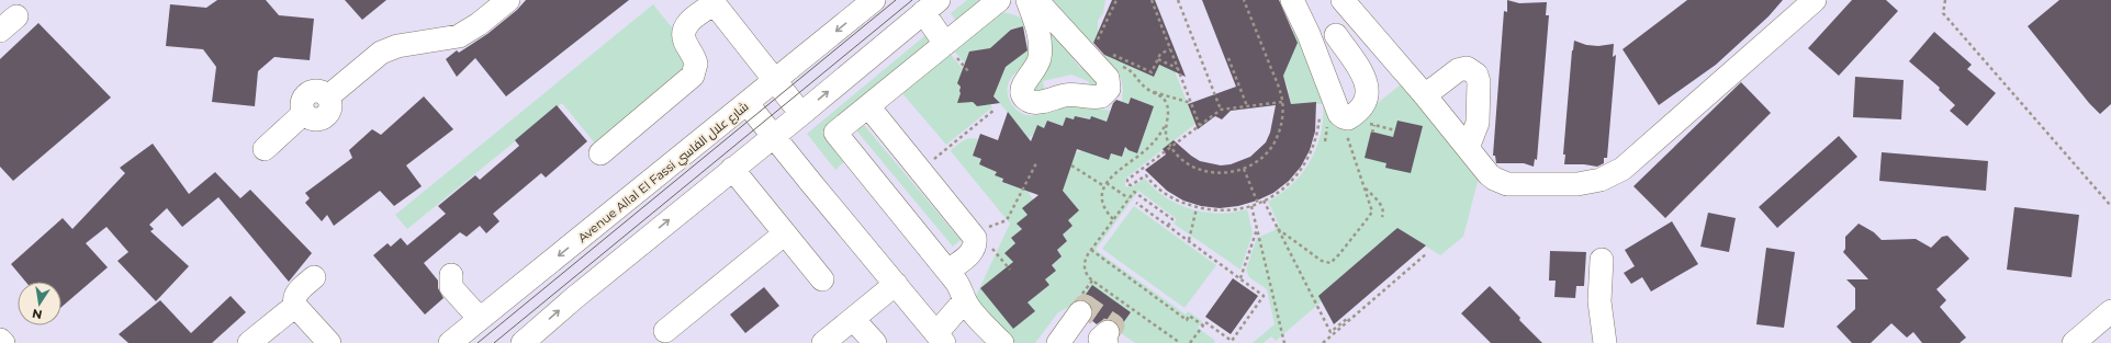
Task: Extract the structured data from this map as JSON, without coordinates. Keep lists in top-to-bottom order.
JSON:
{
  "streets": {
    "street": ["Avenue Allal El Fassi شارع علال الفاسي"]
  },
  "north": "bottom"
}
